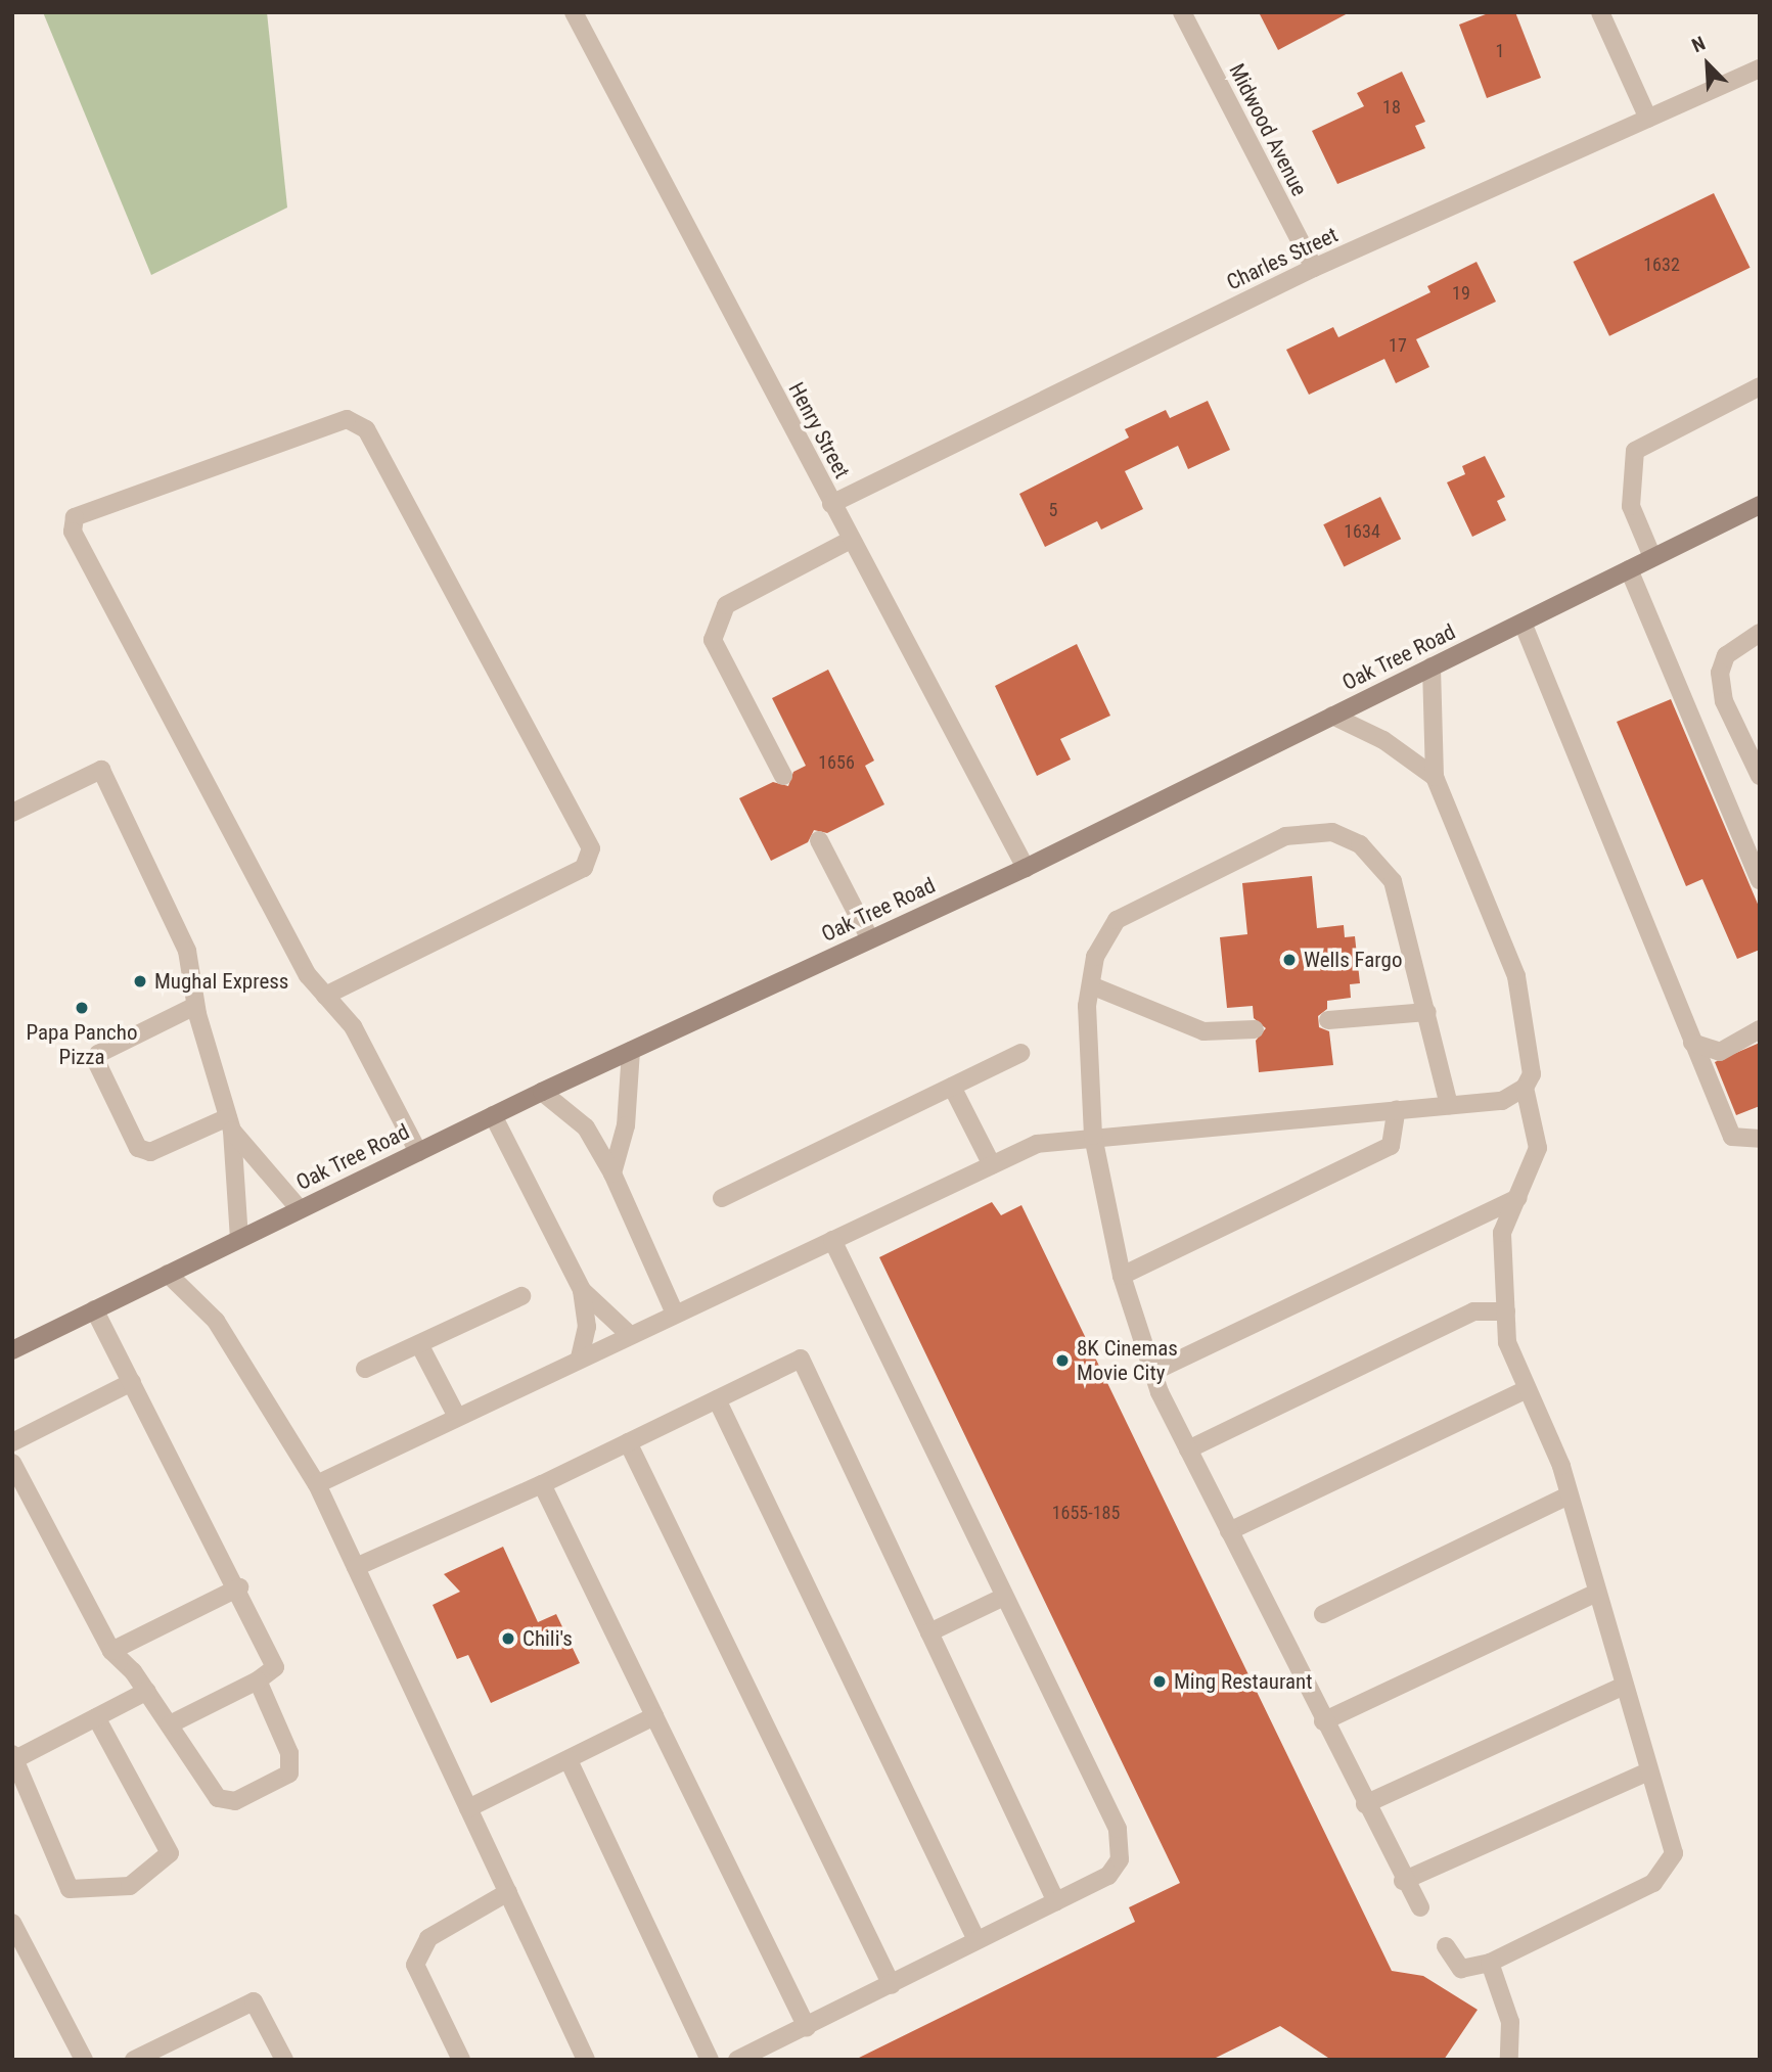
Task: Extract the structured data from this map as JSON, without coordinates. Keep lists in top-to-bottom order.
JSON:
{
  "streets": {
    "main road": ["Oak Tree Road"],
    "street": ["Midwood Avenue", "Charles Street", "Henry Street"]
  },
  "crossings": [
    ["Midwood Avenue", "Charles Street"],
    ["Charles Street", "Henry Street"],
    ["Henry Street", "Oak Tree Road"]
  ],
  "places": [
    "Wells Fargo",
    "Mughal Express",
    "Papa Pancho Pizza",
    "8K Cinemas Movie City",
    "Chili's",
    "Ming Restaurant"
  ],
  "house_numbers": [
    "1",
    "18",
    "1632",
    "19",
    "17",
    "5",
    "1634",
    "1656",
    "1655-185"
  ],
  "north": "top left"
}
